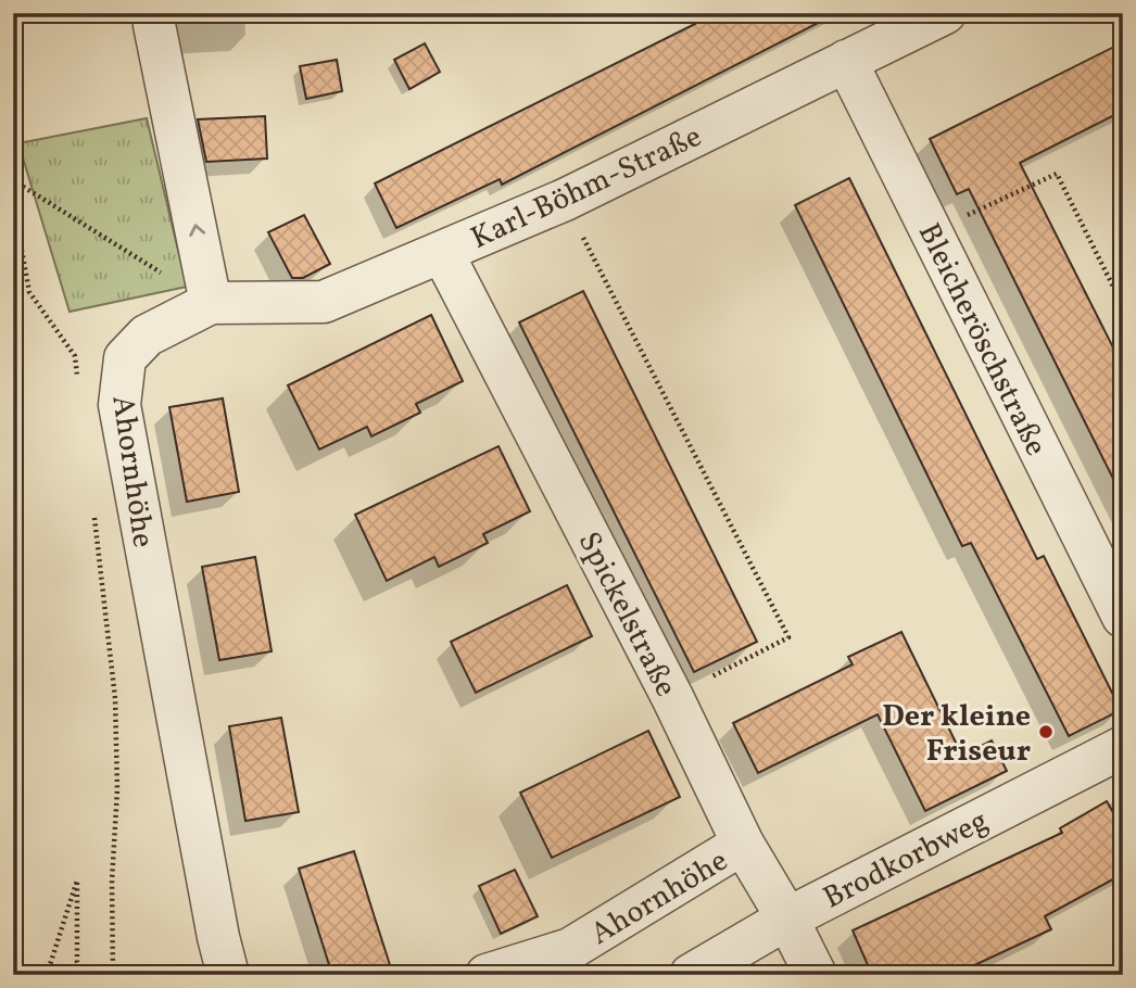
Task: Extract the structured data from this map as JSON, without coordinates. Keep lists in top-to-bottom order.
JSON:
{
  "streets": {
    "street": [
      "Karl-Böhm-Straße",
      "Bleicheröschstraße",
      "Ahornhöhe",
      "Spickelstraße",
      "Brodkorbweg"
    ]
  },
  "crossings": [
    ["Karl-Böhm-Straße", "Bleicheröschstraße"],
    ["Karl-Böhm-Straße", "Ahornhöhe"],
    ["Karl-Böhm-Straße", "Spickelstraße"],
    ["Ahornhöhe", "Spickelstraße"],
    ["Spickelstraße", "Brodkorbweg"]
  ],
  "places": ["Der kleine Friseur"]
}
